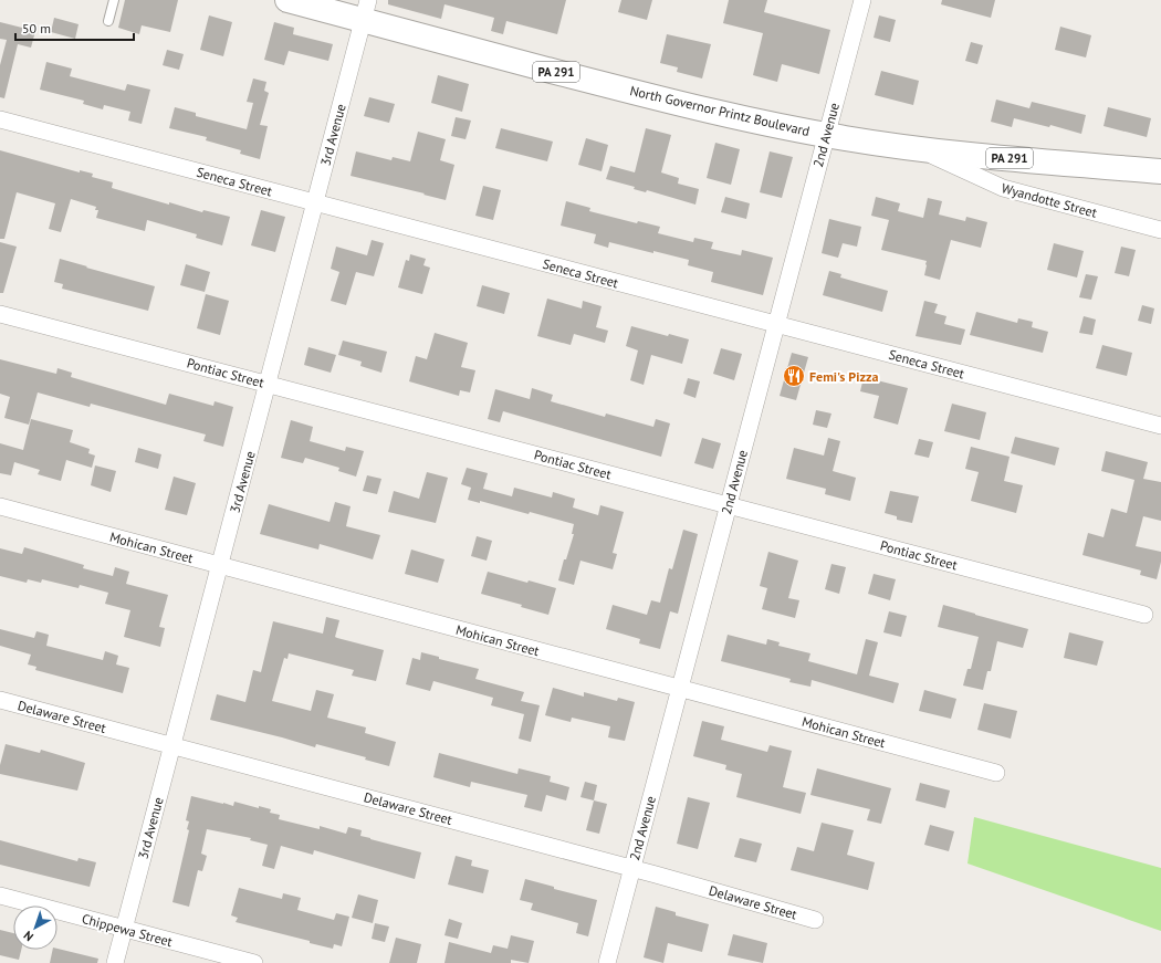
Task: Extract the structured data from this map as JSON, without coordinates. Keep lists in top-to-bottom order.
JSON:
{
  "streets": {
    "main road": ["PA 291", "North Governor Printz Boulevard"],
    "street": [
      "3rd Avenue",
      "2nd Avenue",
      "Seneca Street",
      "Wyandotte Street",
      "Pontiac Street",
      "Mohican Street",
      "Delaware Street",
      "Chippewa Street"
    ]
  },
  "crossings": [
    ["North Governor Printz Boulevard", "3rd Avenue"],
    ["North Governor Printz Boulevard", "2nd Avenue"],
    ["North Governor Printz Boulevard", "Wyandotte Street"],
    ["3rd Avenue", "Seneca Street"],
    ["3rd Avenue", "Pontiac Street"],
    ["3rd Avenue", "Mohican Street"],
    ["3rd Avenue", "Delaware Street"],
    ["3rd Avenue", "Chippewa Street"],
    ["2nd Avenue", "Seneca Street"],
    ["2nd Avenue", "Pontiac Street"],
    ["2nd Avenue", "Mohican Street"],
    ["2nd Avenue", "Delaware Street"]
  ],
  "places": {
    "restaurant": ["Femi's Pizza"]
  },
  "scale_bar": "50 m",
  "north": "bottom left"
}
